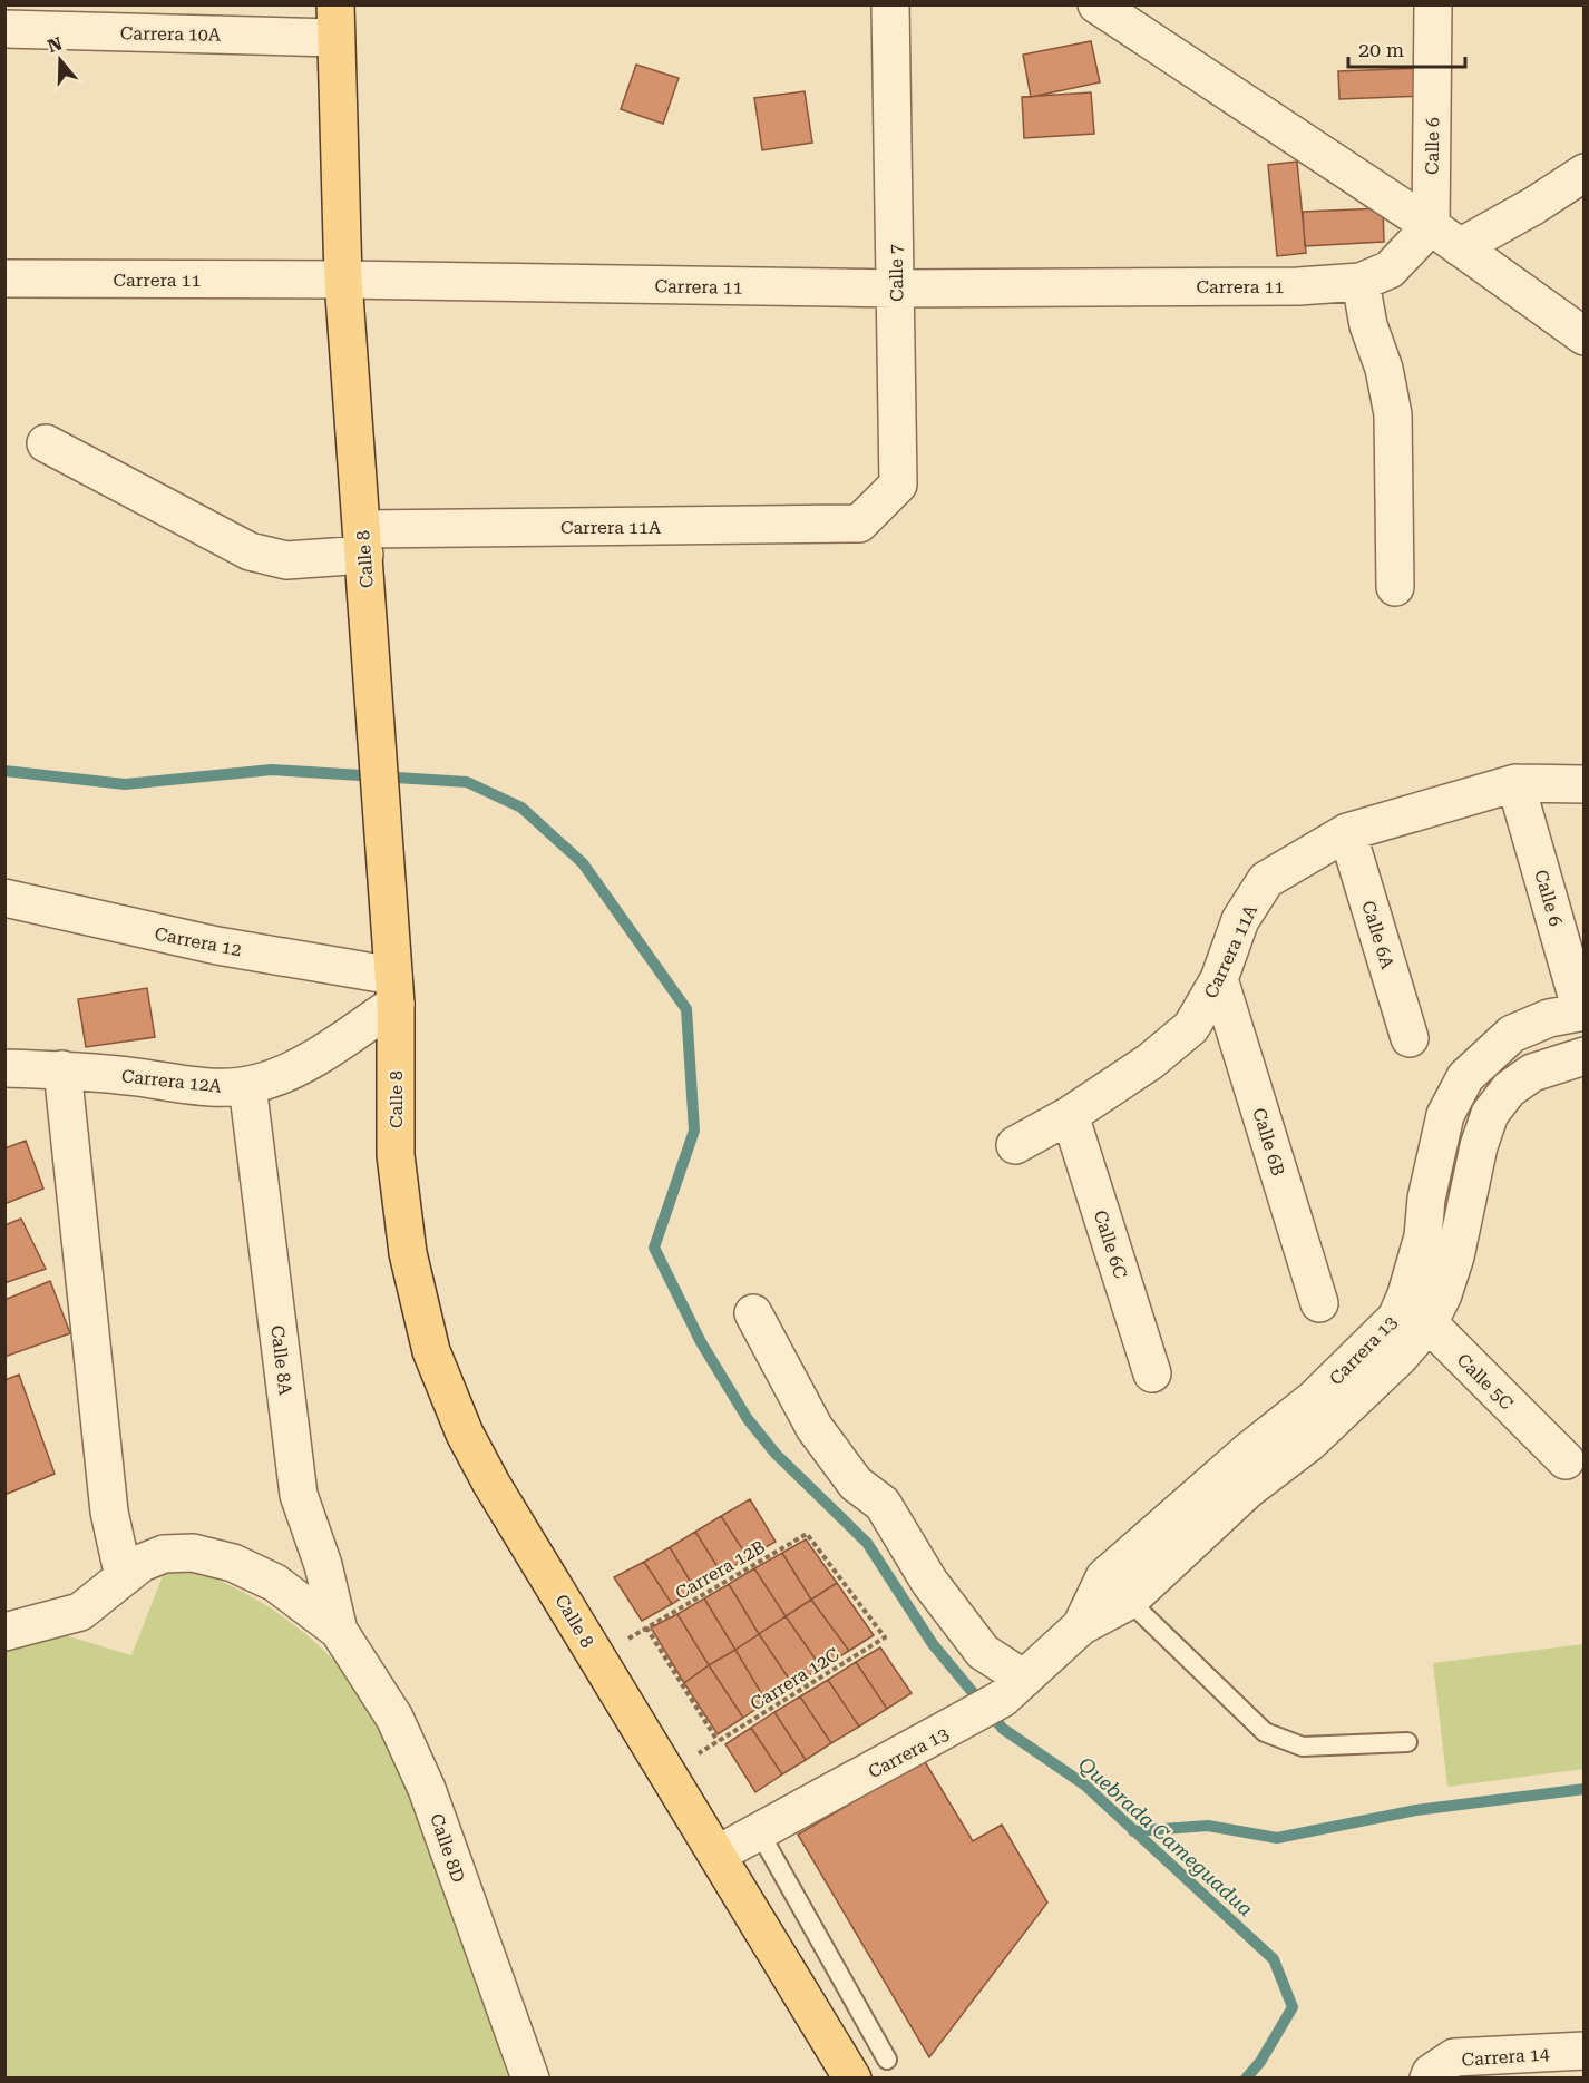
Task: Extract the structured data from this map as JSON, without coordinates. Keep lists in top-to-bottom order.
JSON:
{
  "streets": {
    "main road": ["Calle 8"],
    "street": [
      "Carrera 10A",
      "Calle 6",
      "Calle 7",
      "Carrera 11",
      "Carrera 11A",
      "Calle 6A",
      "Carrera 12",
      "Carrera 12A",
      "Calle 6B",
      "Calle 6C",
      "Carrera 13",
      "Calle 8A",
      "Calle 5C",
      "Calle 8D",
      "Carrera 14"
    ],
    "path": ["Carrera 12B", "Carrera 12C"]
  },
  "crossings": [
    ["Carrera 10A", "Calle 8"],
    ["Calle 6", "Carrera 11A"],
    ["Calle 6", "Carrera 13"],
    ["Calle 7", "Carrera 11"],
    ["Calle 7", "Carrera 11A"],
    ["Carrera 11", "Calle 8"],
    ["Carrera 11A", "Calle 8"],
    ["Carrera 11A", "Calle 6A"],
    ["Carrera 11A", "Calle 6B"],
    ["Carrera 11A", "Calle 6C"],
    ["Calle 8", "Carrera 12"],
    ["Calle 8", "Carrera 12A"],
    ["Calle 8", "Carrera 13"],
    ["Carrera 12", "Carrera 12A"],
    ["Carrera 12A", "Calle 8A"],
    ["Carrera 13", "Calle 5C"],
    ["Calle 8A", "Calle 8D"],
    ["Carrera 12B", "Carrera 12C"]
  ],
  "water": ["Quebrada Cameguadua"],
  "scale_bar": "20 m",
  "north": "top"
}
